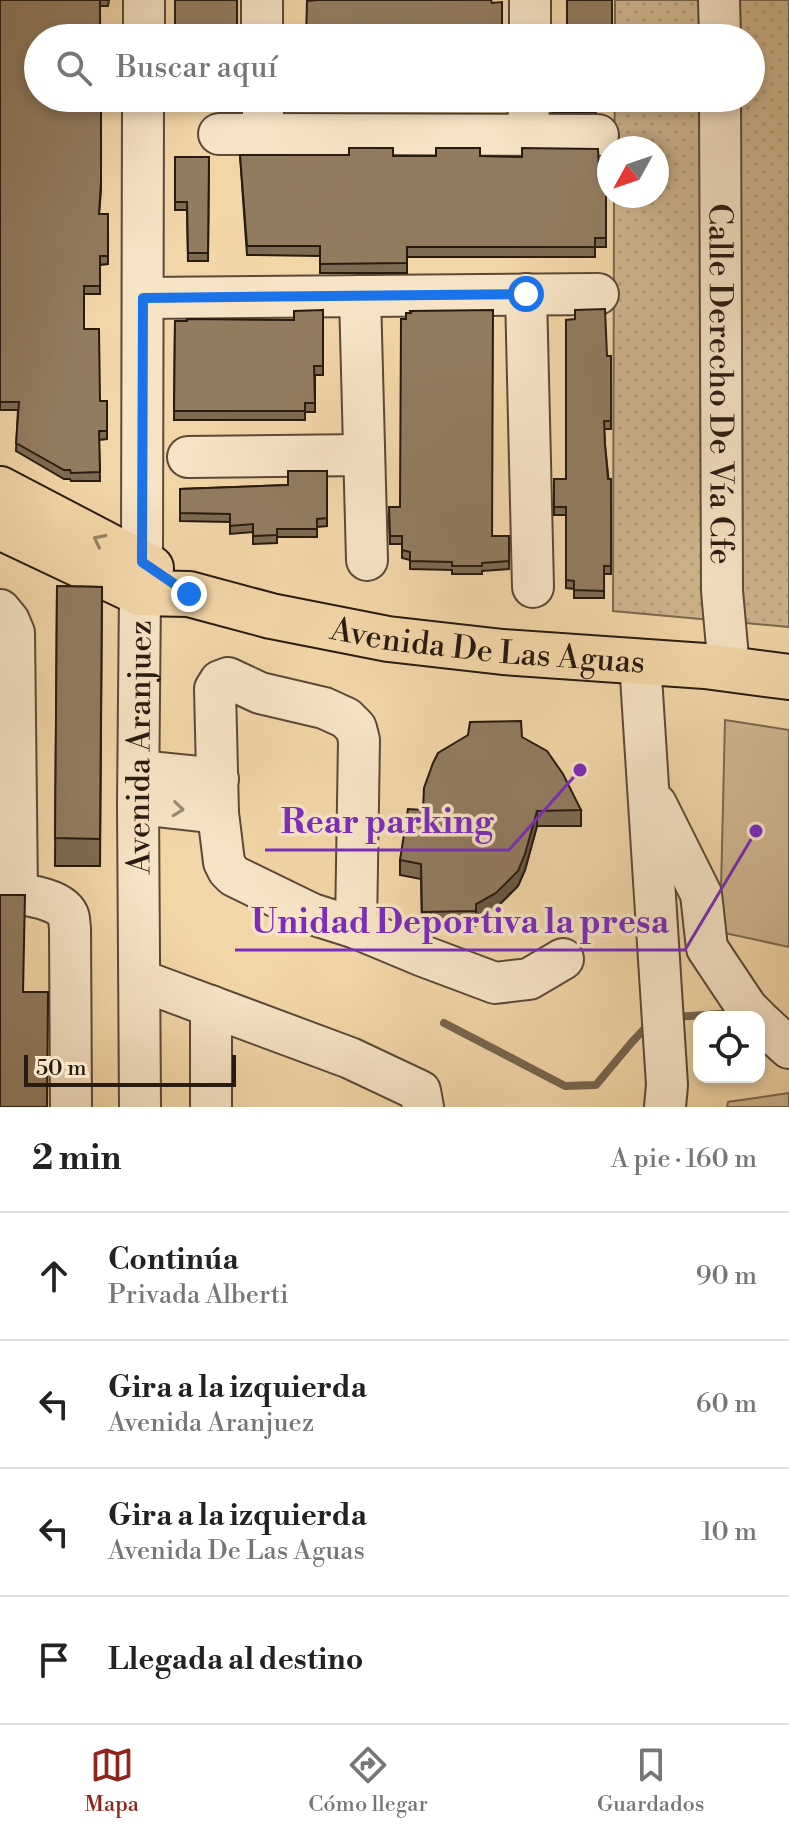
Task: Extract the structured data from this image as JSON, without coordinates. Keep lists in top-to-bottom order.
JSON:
{
  "streets": {
    "main road": ["Avenida De Las Aguas"],
    "street": ["Calle Derecho De Vía Cfe", "Avenida Aranjuez"]
  },
  "crossings": [
    ["Calle Derecho De Vía Cfe", "Avenida De Las Aguas"],
    ["Avenida De Las Aguas", "Avenida Aranjuez"]
  ],
  "places": ["Rear parking", "Unidad Deportiva la presa"],
  "scale_bar": "50 m",
  "north": "bottom left",
  "page": {
    "search": "Buscar aquí",
    "scale": "50 m",
    "heading": ["2 min", "A pie · 160 m"],
    "list": [
      ["Continúa", "Privada Alberti", "90 m"],
      ["Gira a la izquierda", "Avenida Aranjuez", "60 m"],
      ["Gira a la izquierda", "Avenida De Las Aguas", "10 m"],
      "Llegada al destino"
    ],
    "nav": ["Mapa", "Cómo llegar", "Guardados"]
  }
}
